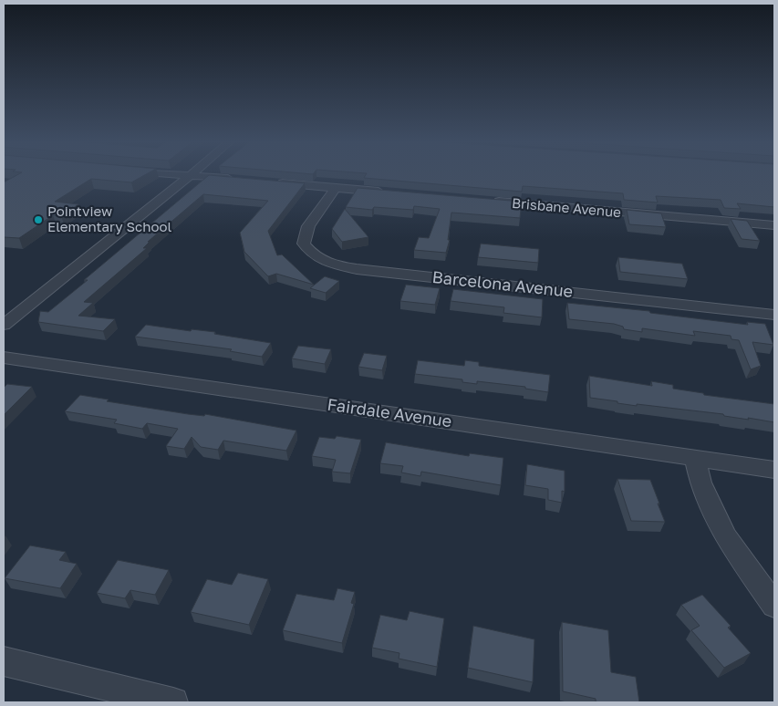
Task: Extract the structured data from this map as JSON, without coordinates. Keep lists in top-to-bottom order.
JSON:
{
  "streets": {
    "street": ["Brisbane Avenue", "Barcelona Avenue", "Fairdale Avenue"]
  },
  "places": ["Pointview Elementary School"]
}
